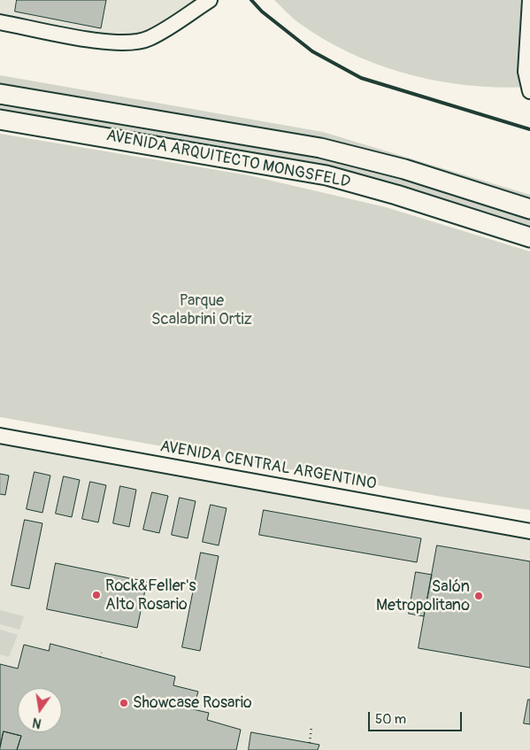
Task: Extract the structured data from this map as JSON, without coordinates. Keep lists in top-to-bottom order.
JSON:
{
  "streets": {
    "main road": ["AVENIDA ARQUITECTO MONGSFELD"],
    "street": ["AVENIDA CENTRAL ARGENTINO"]
  },
  "parks": ["Parque Scalabrini Ortiz"],
  "places": ["Rock&Feller's Alto Rosario", "Salón Metropolitano", "Showcase Rosario"],
  "scale_bar": "50 m",
  "north": "bottom"
}
